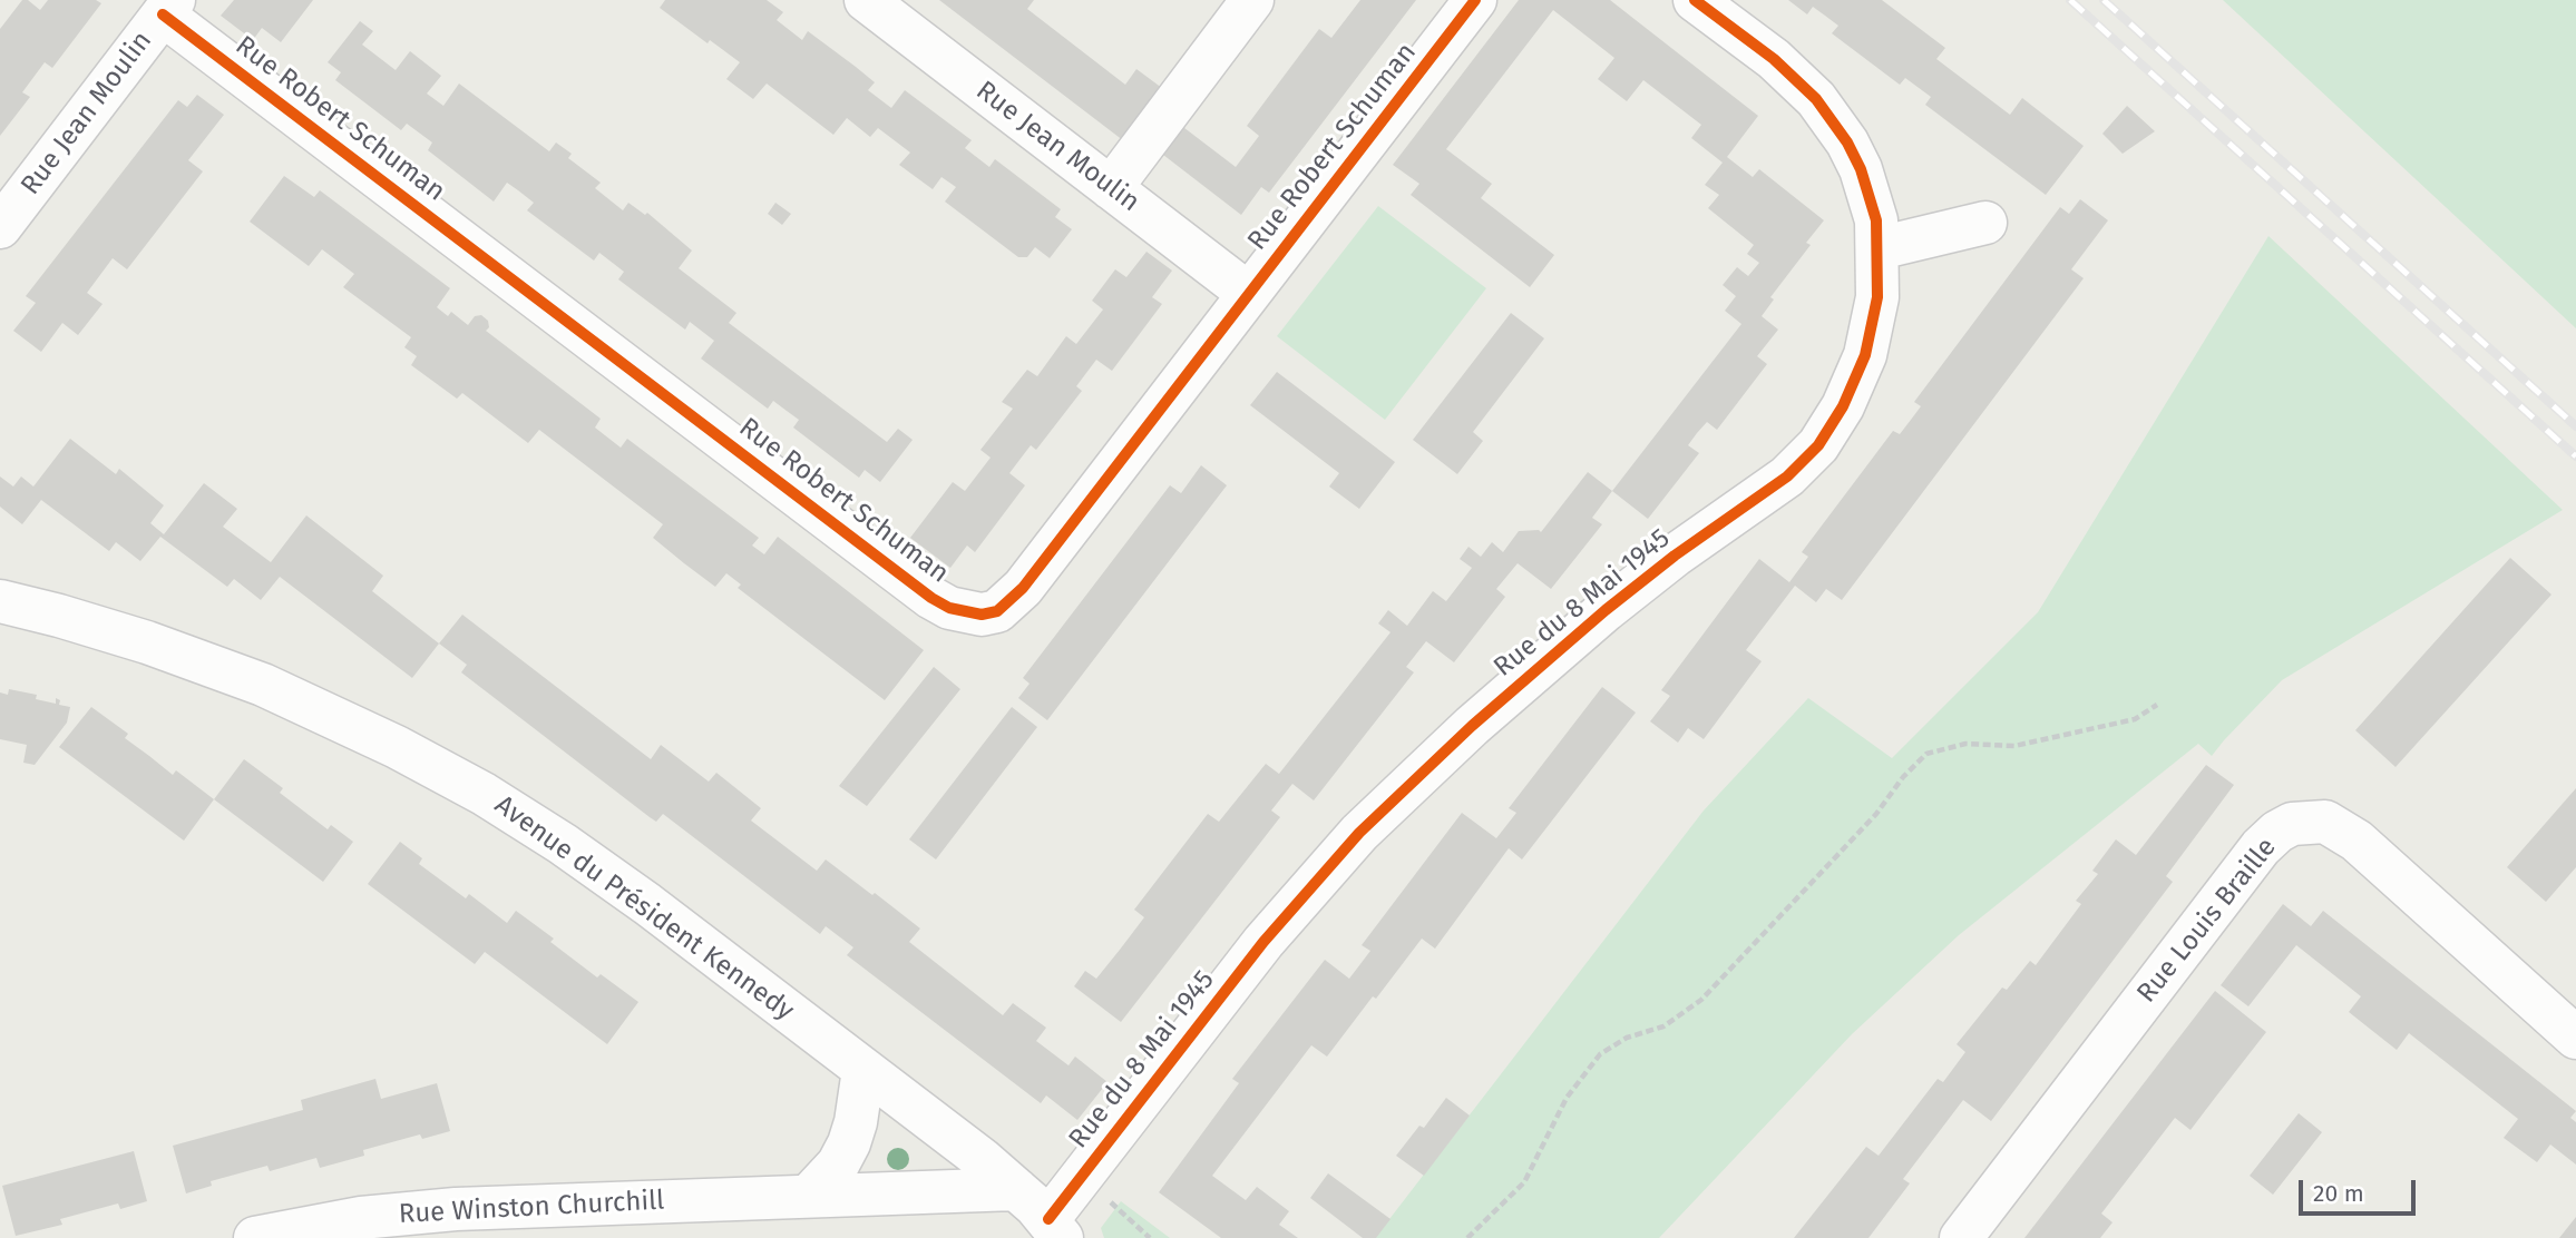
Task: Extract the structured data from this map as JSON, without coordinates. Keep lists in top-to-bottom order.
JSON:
{
  "streets": {
    "street": [
      "Rue Jean Moulin",
      "Rue Robert Schuman",
      "Rue du 8 Mai 1945",
      "Avenue du Président Kennedy",
      "Rue Louis Braille",
      "Rue Winston Churchill"
    ]
  },
  "crossings": [
    ["Rue Jean Moulin", "Rue Robert Schuman"],
    ["Rue du 8 Mai 1945", "Avenue du Président Kennedy"],
    ["Avenue du Président Kennedy", "Rue Winston Churchill"]
  ],
  "scale_bar": "20 m"
}
